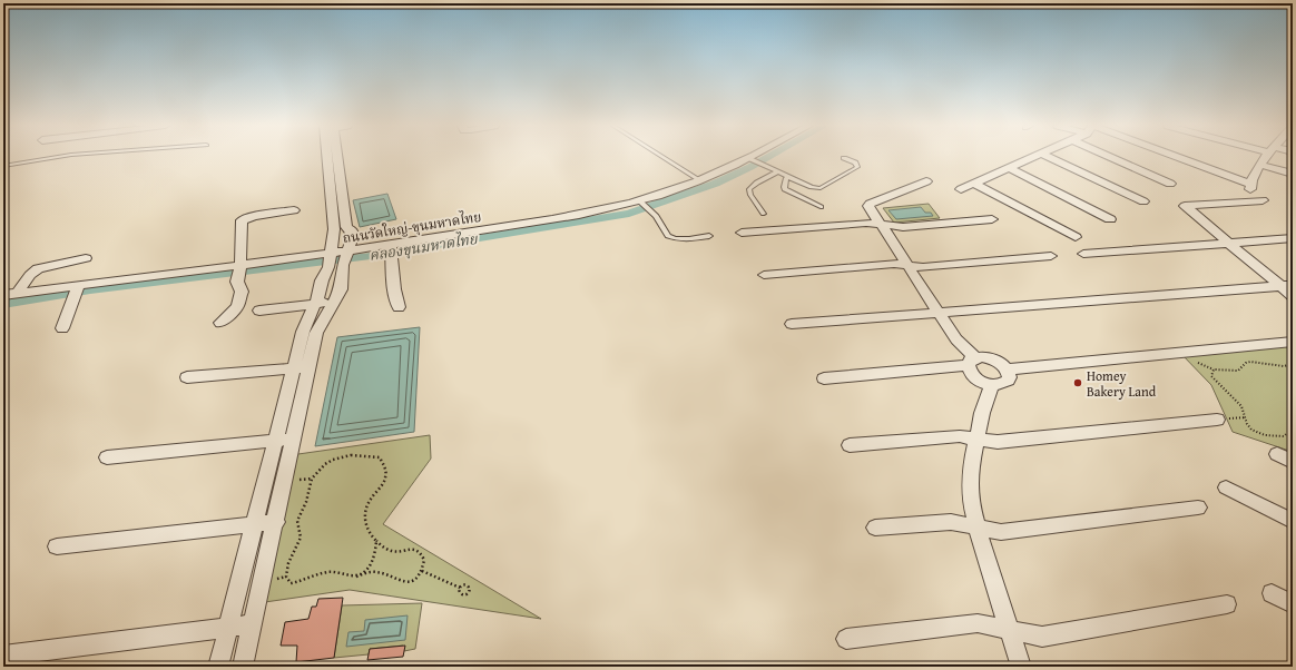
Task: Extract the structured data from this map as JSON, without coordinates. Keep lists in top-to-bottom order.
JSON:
{
  "streets": {
    "street": ["ถนนวัดใหญ่-ขุนมหาดไทย"]
  },
  "water": ["คลองขุนมหาดไทย"],
  "places": ["Homey Bakery Land"]
}
